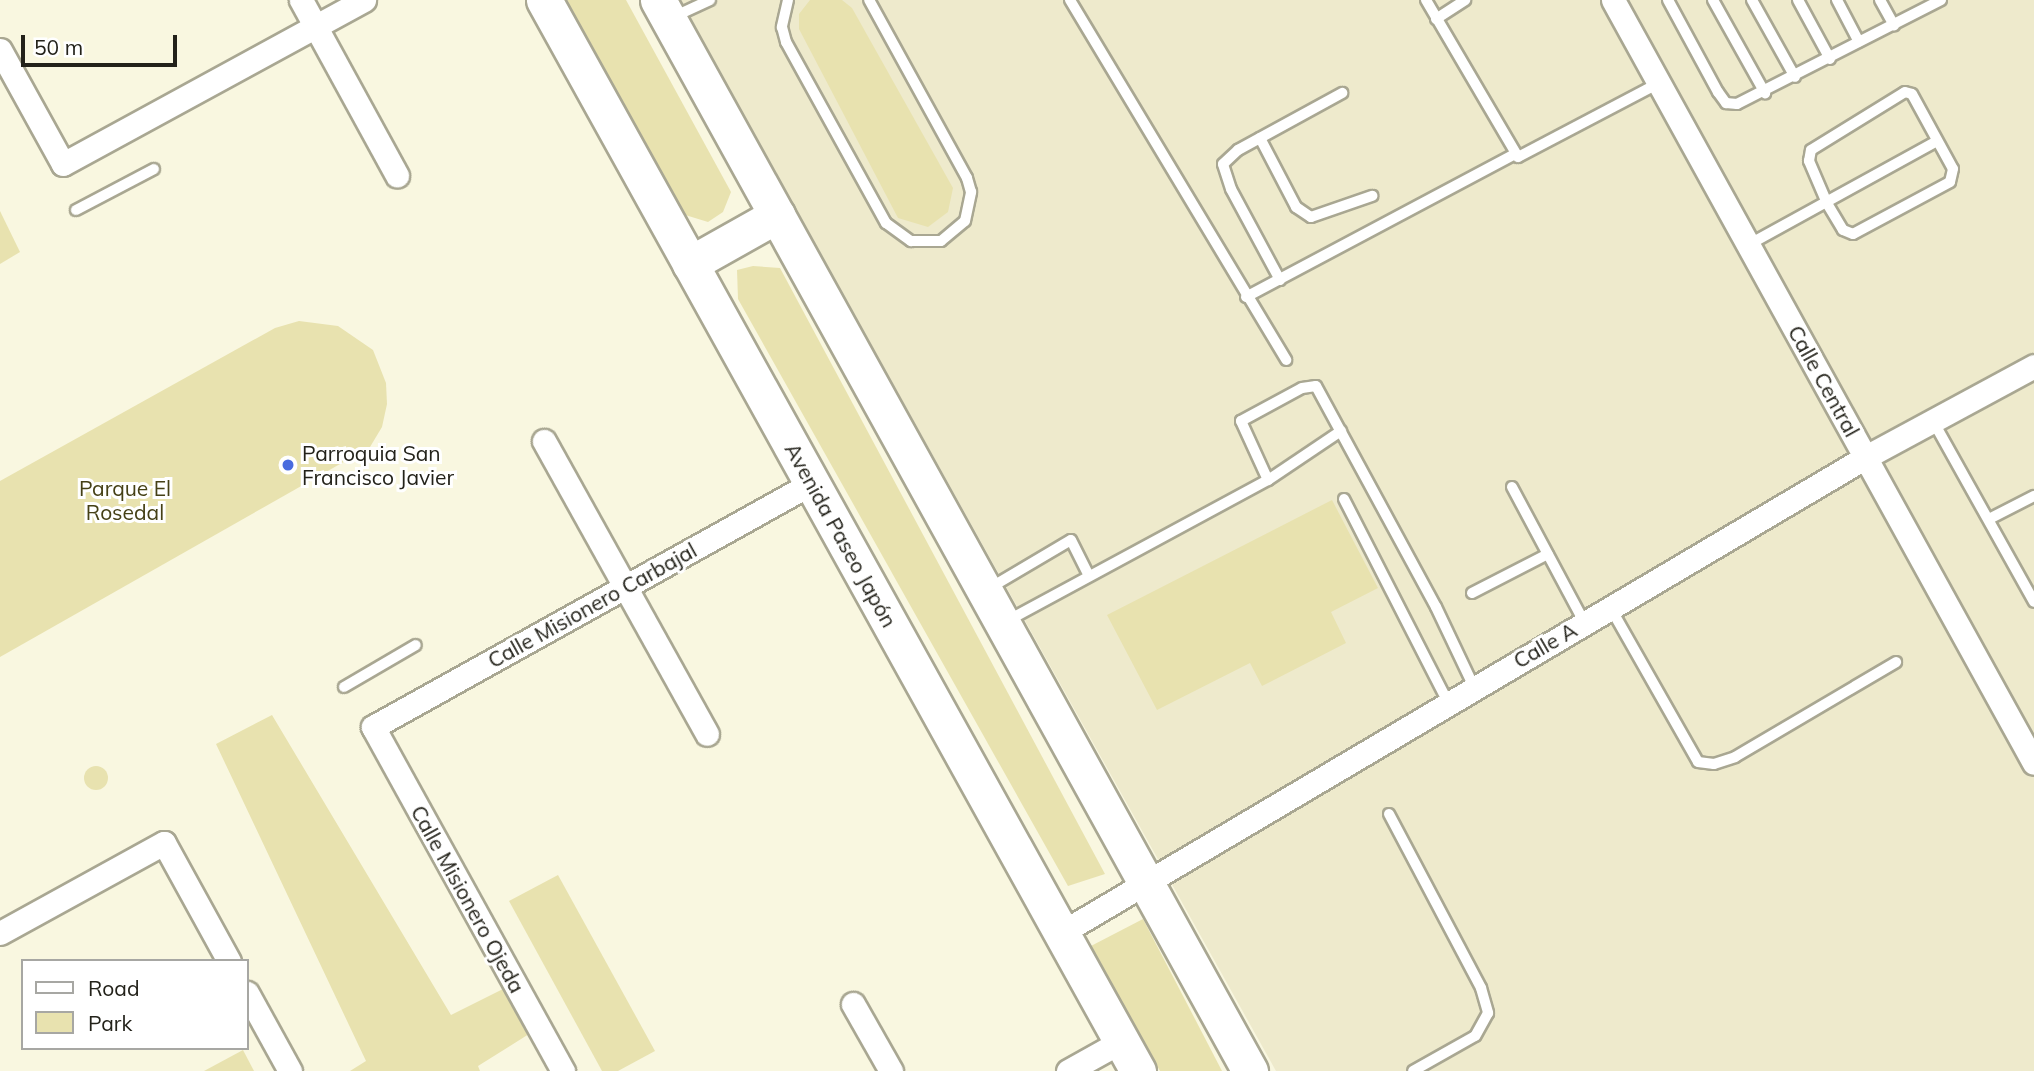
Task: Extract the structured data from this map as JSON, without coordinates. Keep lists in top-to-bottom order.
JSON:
{
  "streets": {
    "main road": ["Avenida Paseo Japón"],
    "street": [
      "Calle Central",
      "Calle Misionero Carbajal",
      "Calle A",
      "Calle Misionero Ojeda"
    ]
  },
  "crossings": [
    ["Calle Central", "Calle A"],
    ["Avenida Paseo Japón", "Calle Misionero Carbajal"],
    ["Avenida Paseo Japón", "Calle A"],
    ["Calle Misionero Carbajal", "Calle Misionero Ojeda"]
  ],
  "parks": ["Parque El Rosedal"],
  "places": ["Parroquia San Francisco Javier"],
  "legend": ["Road", "Park"],
  "scale_bar": "50 m"
}
